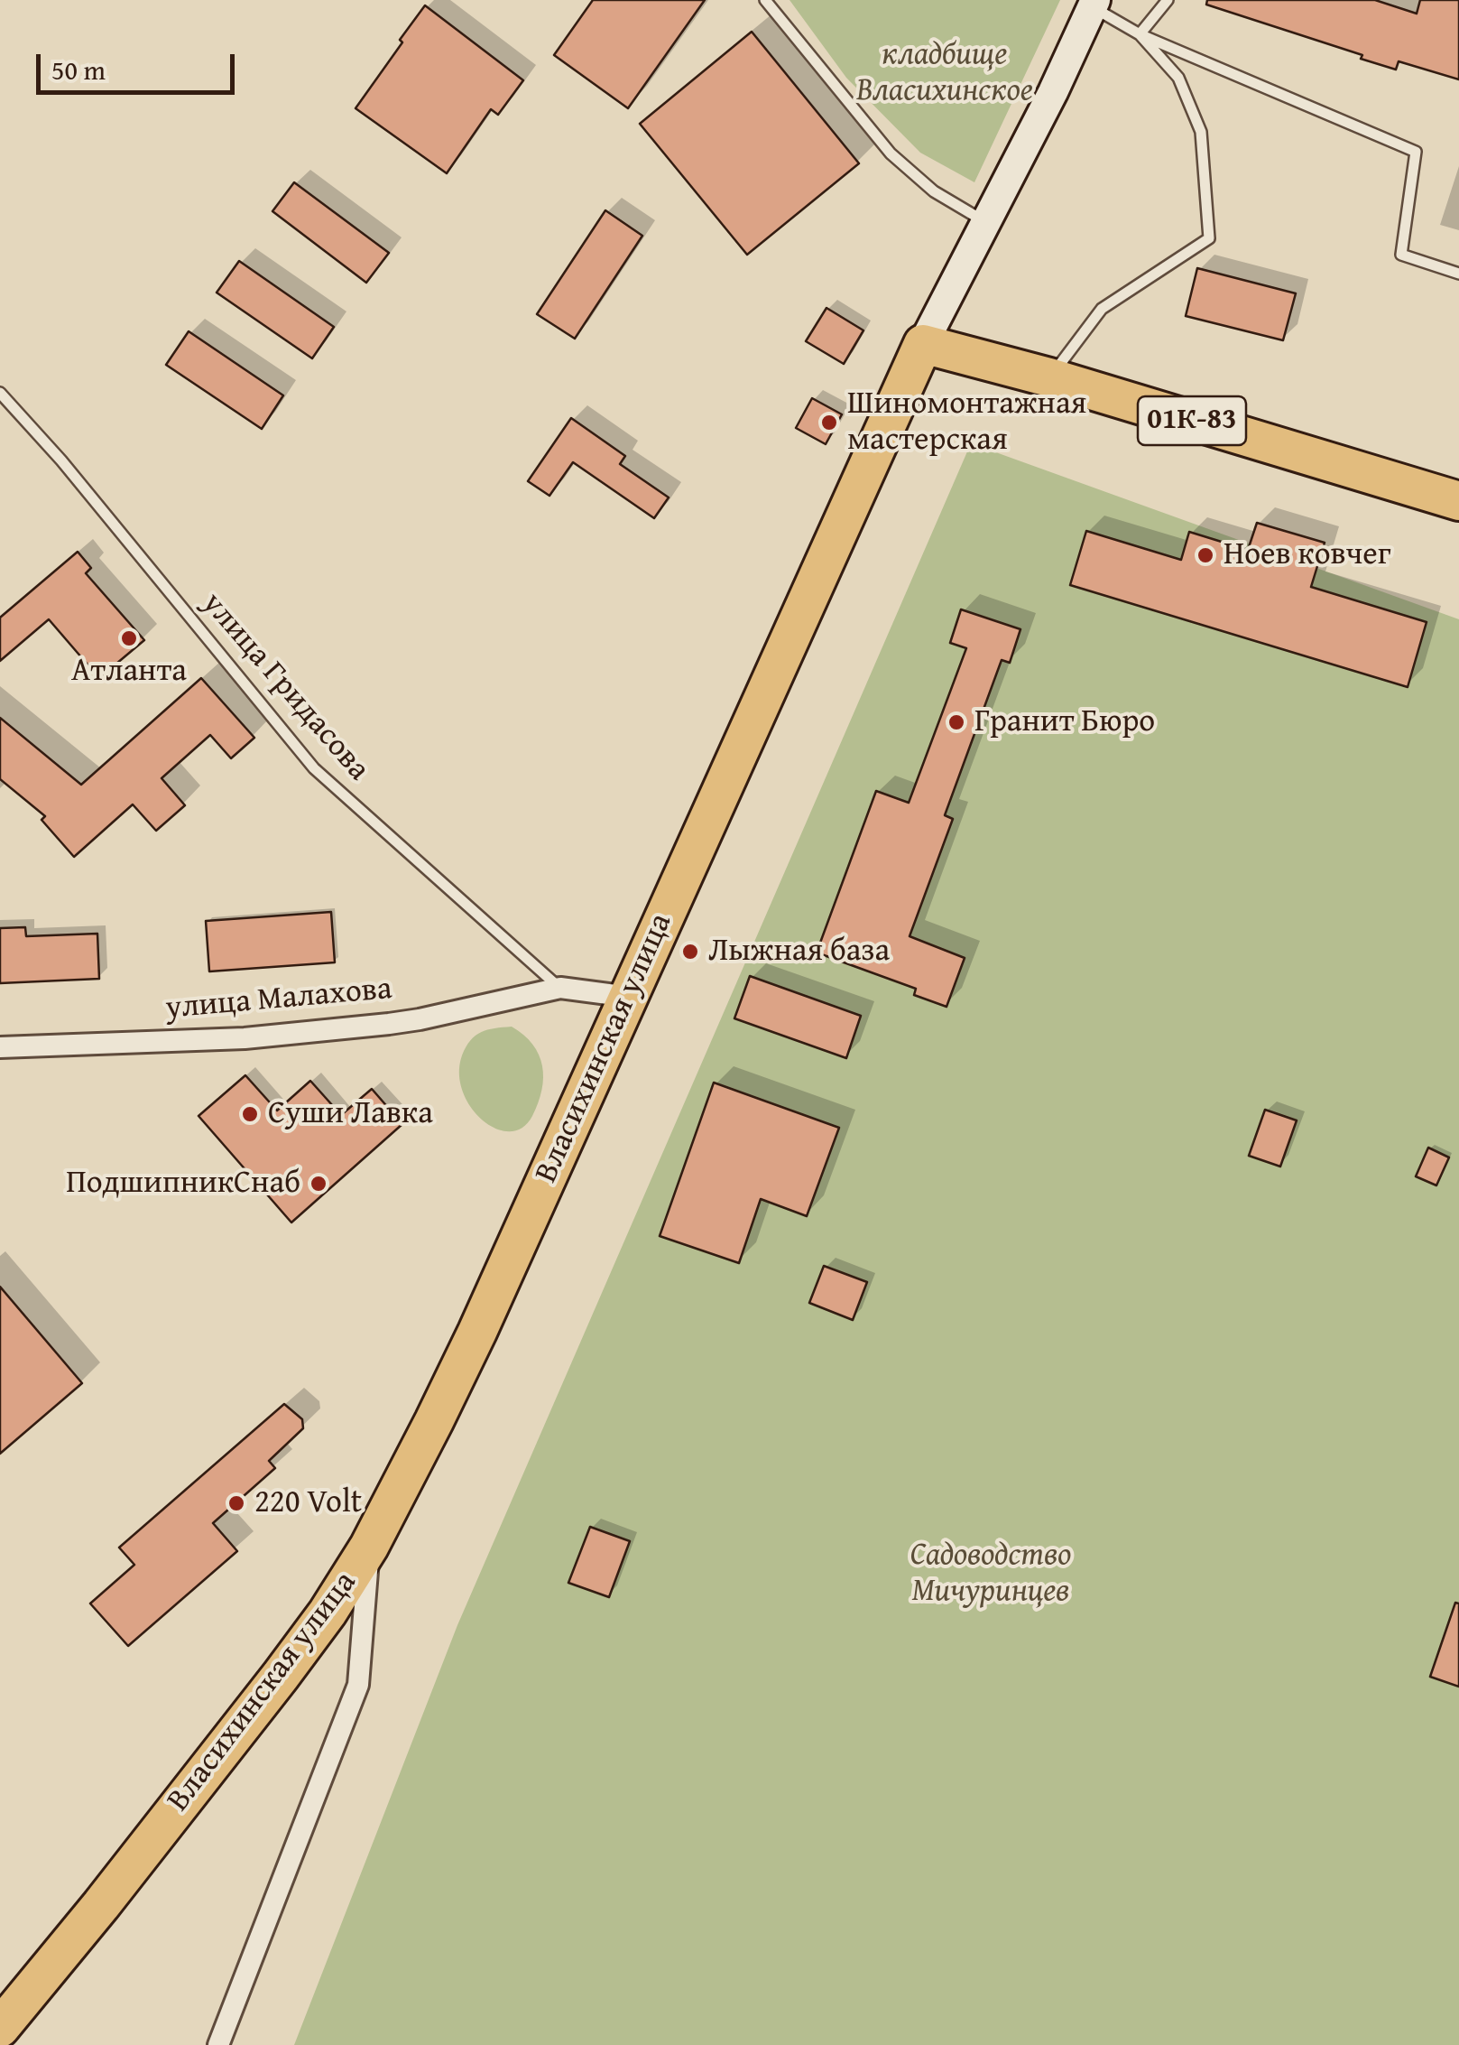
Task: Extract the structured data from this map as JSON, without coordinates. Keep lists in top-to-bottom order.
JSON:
{
  "streets": {
    "highway": ["01К-83", "Власихинская улица"],
    "street": ["улица Малахова"],
    "lane": ["улица Гридасова"]
  },
  "crossings": [
    ["01К-83", "Власихинская улица"],
    ["улица Гридасова", "улица Малахова"]
  ],
  "parks": ["кладбище Власихинское", "Садоводство Мичуринцев"],
  "places": [
    "Шиномонтажная мастерская",
    "Ноев ковчег",
    "Атланта",
    "Гранит Бюро",
    "Лыжная база",
    "Суши Лавка",
    "ПодшипникСнаб",
    "220 Volt"
  ],
  "scale_bar": "50 m"
}
